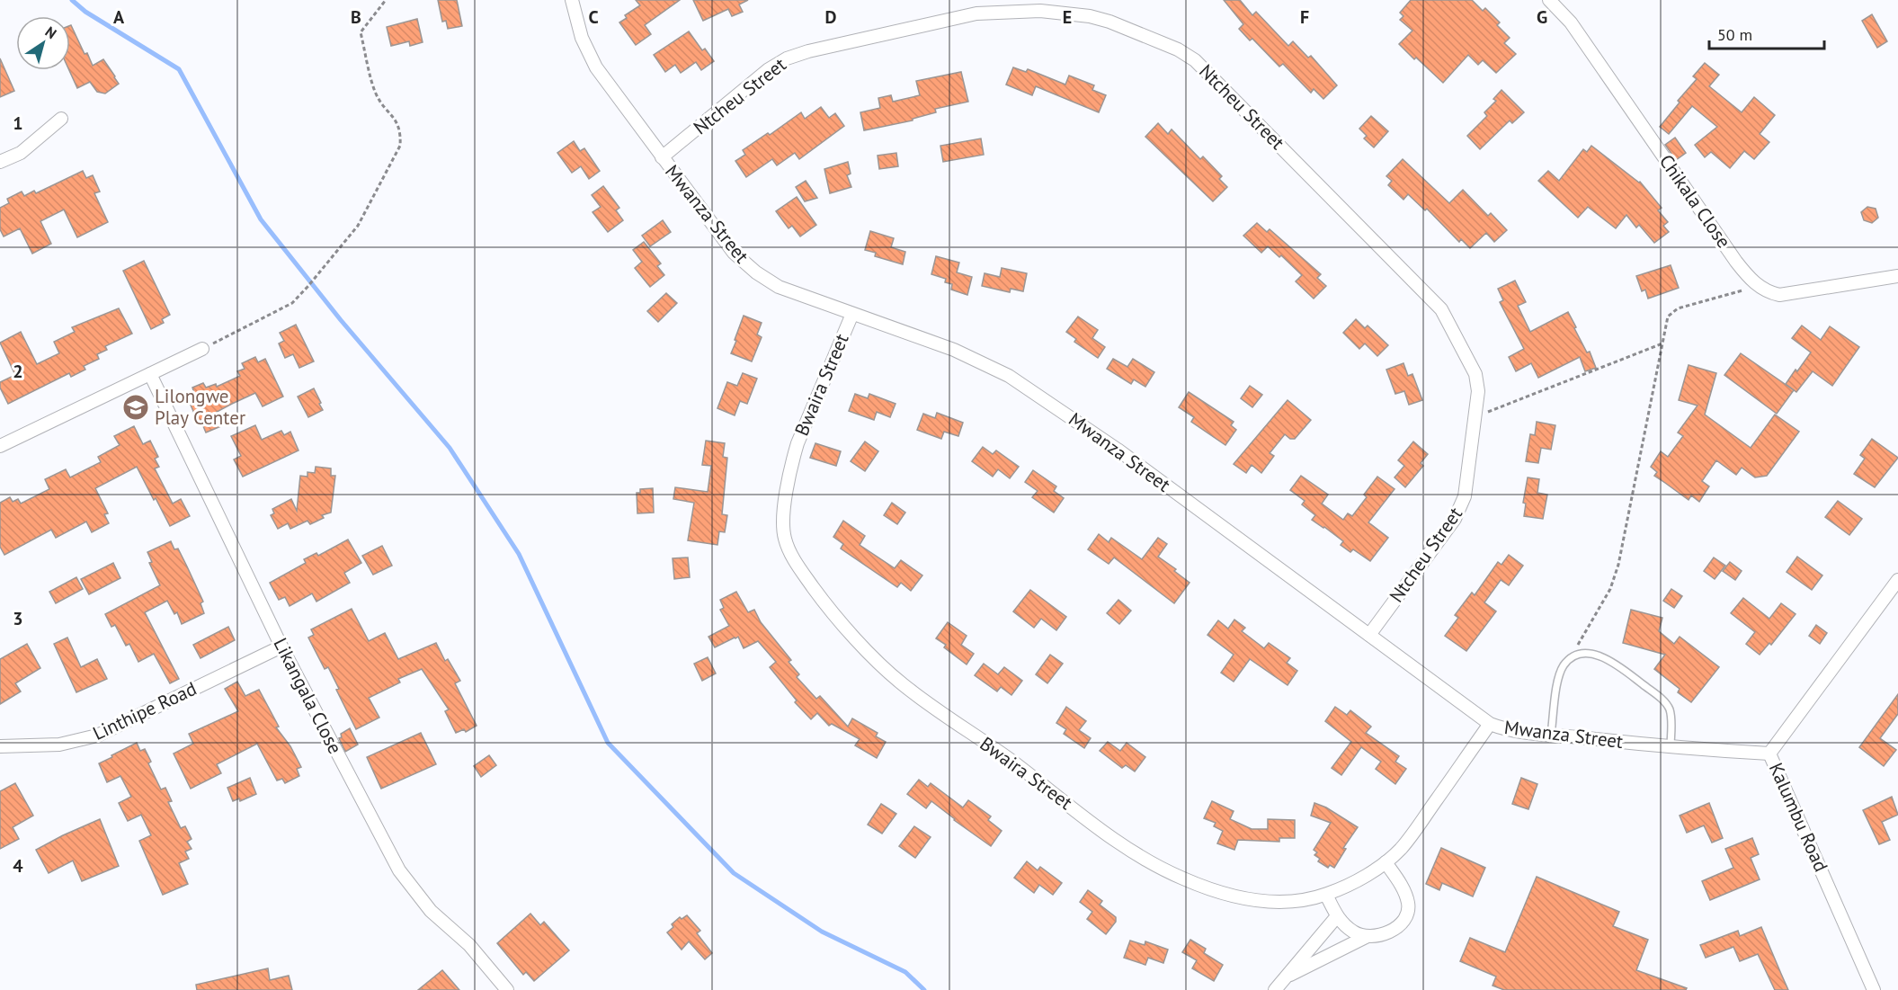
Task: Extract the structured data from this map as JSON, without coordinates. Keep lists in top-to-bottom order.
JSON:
{
  "streets": {
    "street": [
      "Ntcheu Street",
      "Chikala Close",
      "Mwanza Street",
      "Bwaira Street",
      "Likangala Close",
      "Linthipe Road",
      "Kalumbu Road"
    ]
  },
  "crossings": [
    ["Ntcheu Street", "Mwanza Street"],
    ["Mwanza Street", "Bwaira Street"],
    ["Mwanza Street", "Kalumbu Road"],
    ["Likangala Close", "Linthipe Road"]
  ],
  "places": {
    "school or university": ["Lilongwe Play Center"]
  },
  "scale_bar": "50 m",
  "north": "top right",
  "grid": {
    "columns": [
      "A",
      "B",
      "C",
      "D",
      "E",
      "F",
      "G"
    ],
    "rows": [
      "1",
      "2",
      "3",
      "4"
    ]
  }
}
